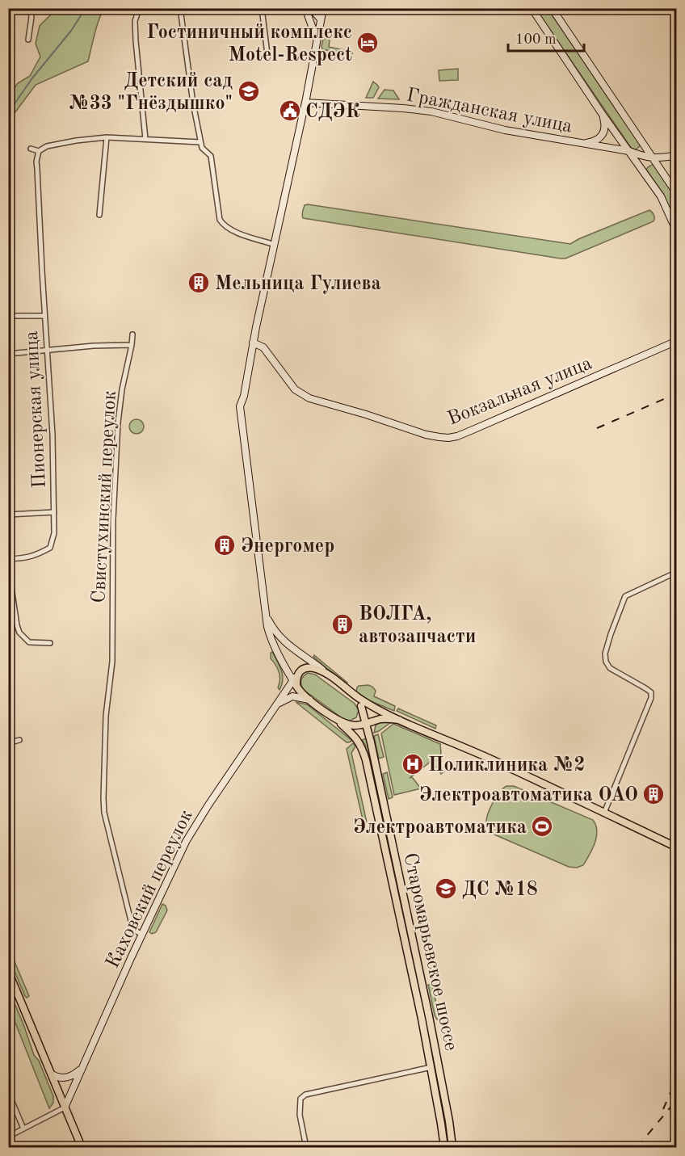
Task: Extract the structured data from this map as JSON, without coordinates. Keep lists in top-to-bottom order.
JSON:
{
  "streets": {
    "main road": [
      "Гражданская улица",
      "Вокзальная улица",
      "Каховский переулок",
      "Старомарьевское шоссе"
    ],
    "street": ["Пионерская улица", "Свистухинский переулок"]
  },
  "crossings": [
    ["Свистухинский переулок", "Каховский переулок"]
  ],
  "places": {
    "hotel": ["Гостиничный комплекс Motel-Respect"],
    "school or university": ["Детский сад №33 \"Гнёздышко\"", "ДС №18"],
    "public building": ["СДЭК"],
    "building": [
      "Мельница Гулиева",
      "Энергомер",
      "ВОЛГА, автозапчасти",
      "Электроавтоматика ОАО"
    ],
    "hospital": ["Поликлиника №2"],
    "sports": ["Электроавтоматика"]
  },
  "scale_bar": "100 m"
}
